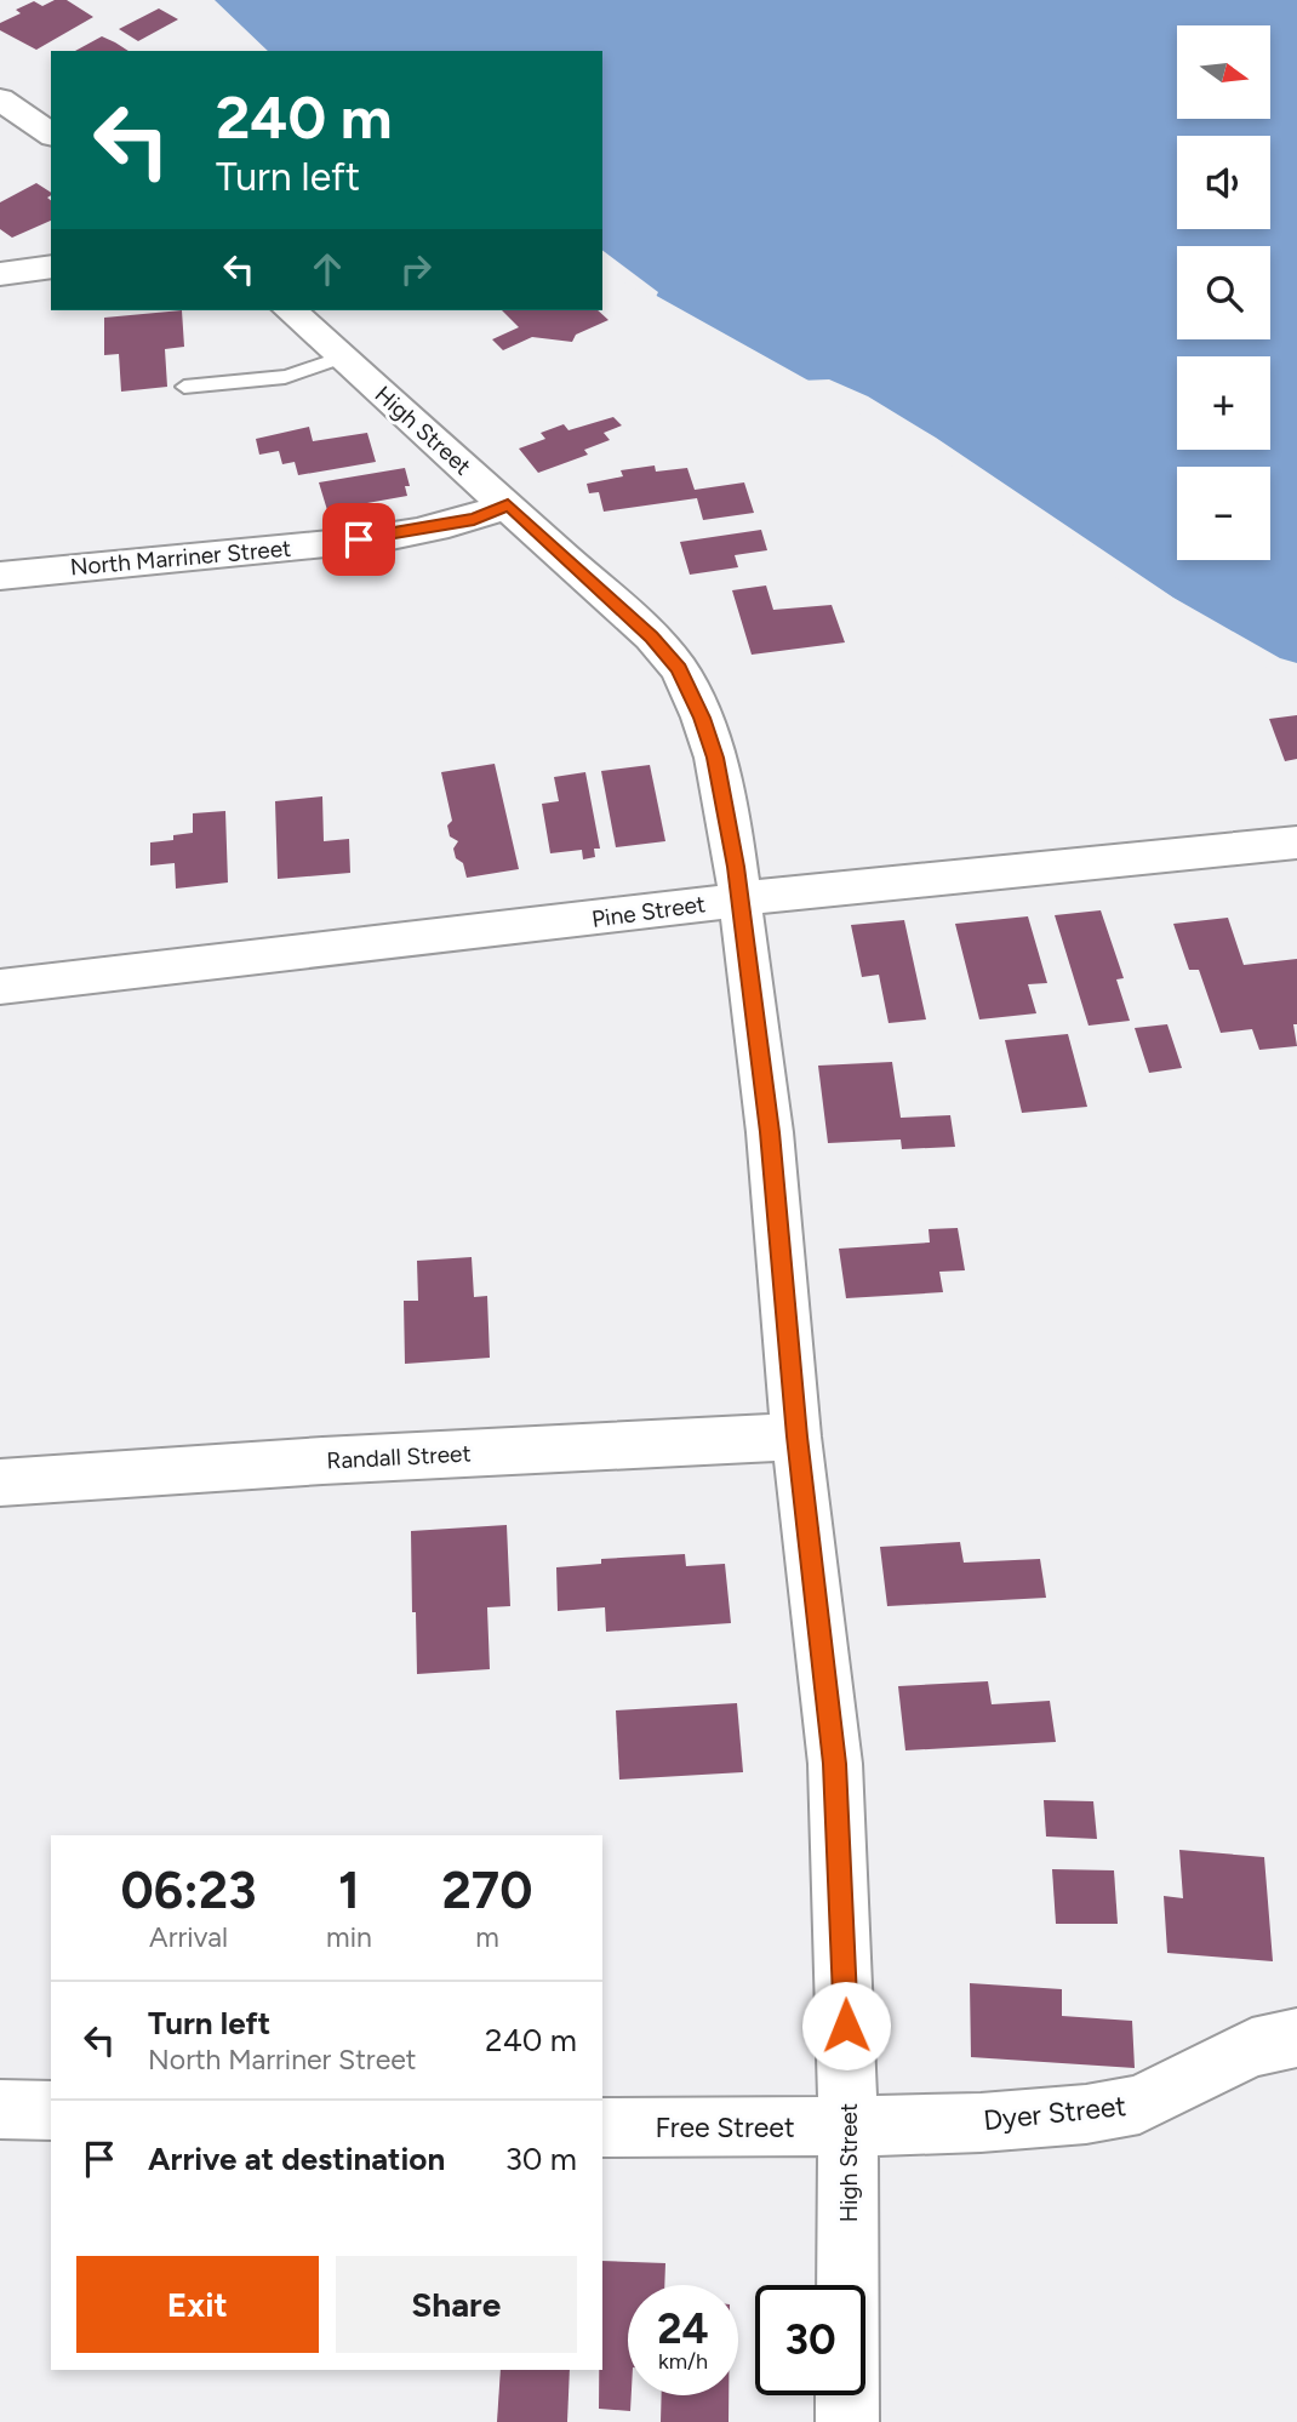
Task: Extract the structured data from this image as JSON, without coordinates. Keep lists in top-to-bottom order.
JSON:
{
  "streets": {
    "street": [
      "High Street",
      "North Marriner Street",
      "Pine Street",
      "Randall Street",
      "Dyer Street",
      "Free Street"
    ]
  },
  "crossings": [
    ["High Street", "North Marriner Street"],
    ["High Street", "Pine Street"],
    ["High Street", "Randall Street"],
    ["High Street", "Dyer Street"],
    ["High Street", "Free Street"],
    ["Dyer Street", "Free Street"]
  ],
  "north": "right",
  "page": {
    "map_buttons": ["+", "−"],
    "turn": ["240 m", "Turn left"],
    "eta": [
      "06:23",
      "Arrival",
      "1",
      "min",
      "270",
      "m"
    ],
    "list": [
      {
        "name": "Turn left",
        "note": "North Marriner Street",
        "value": "240 m"
      },
      {
        "name": "Arrive at destination",
        "value": "30 m"
      }
    ],
    "buttons": ["Exit", "Share"],
    "speed": "24 km/h",
    "limit": "30"
  }
}
